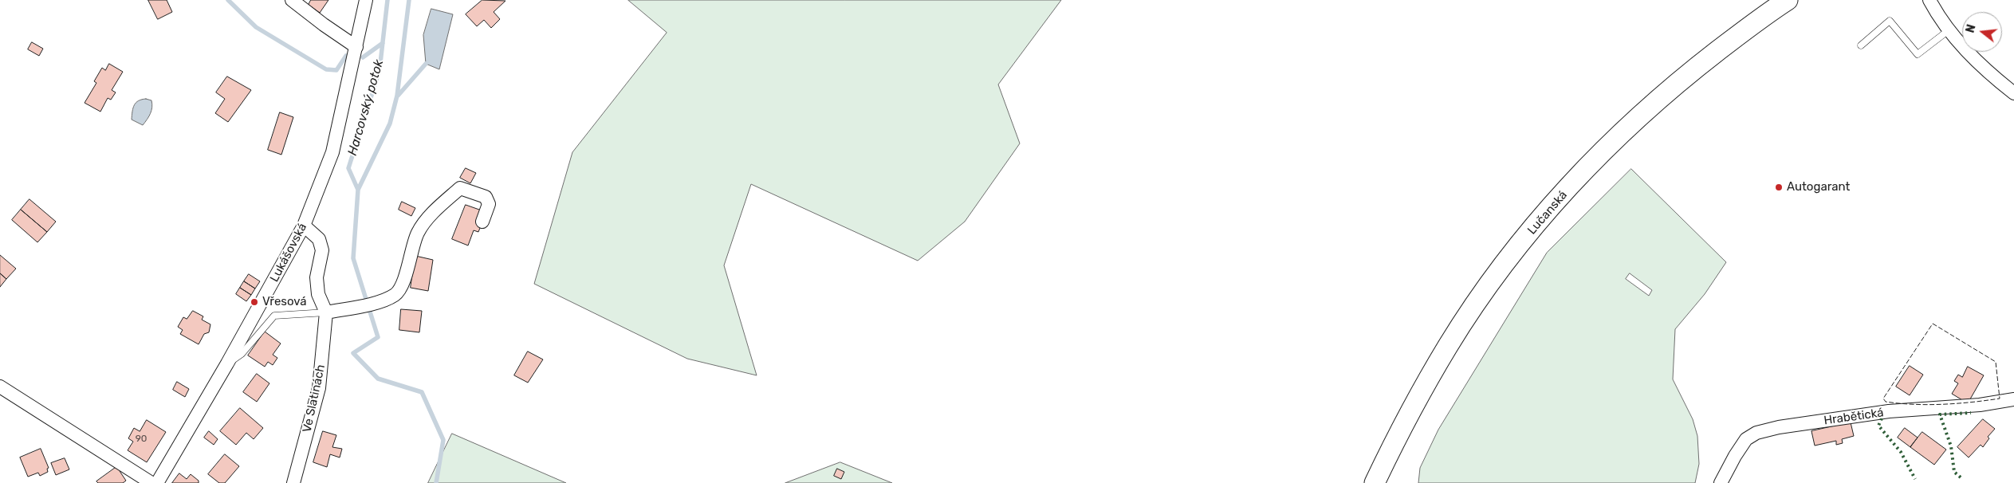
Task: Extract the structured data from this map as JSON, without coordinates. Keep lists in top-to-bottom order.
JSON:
{
  "streets": {
    "main road": ["Lučanská"],
    "street": ["Lukášovská", "Ve Slatinách", "Hrabětická"]
  },
  "crossings": [
    ["Lukášovská", "Ve Slatinách"]
  ],
  "water": ["Harcovský potok"],
  "places": ["Autogarant", "Vřesová"],
  "house_numbers": ["90"],
  "north": "left"
}
